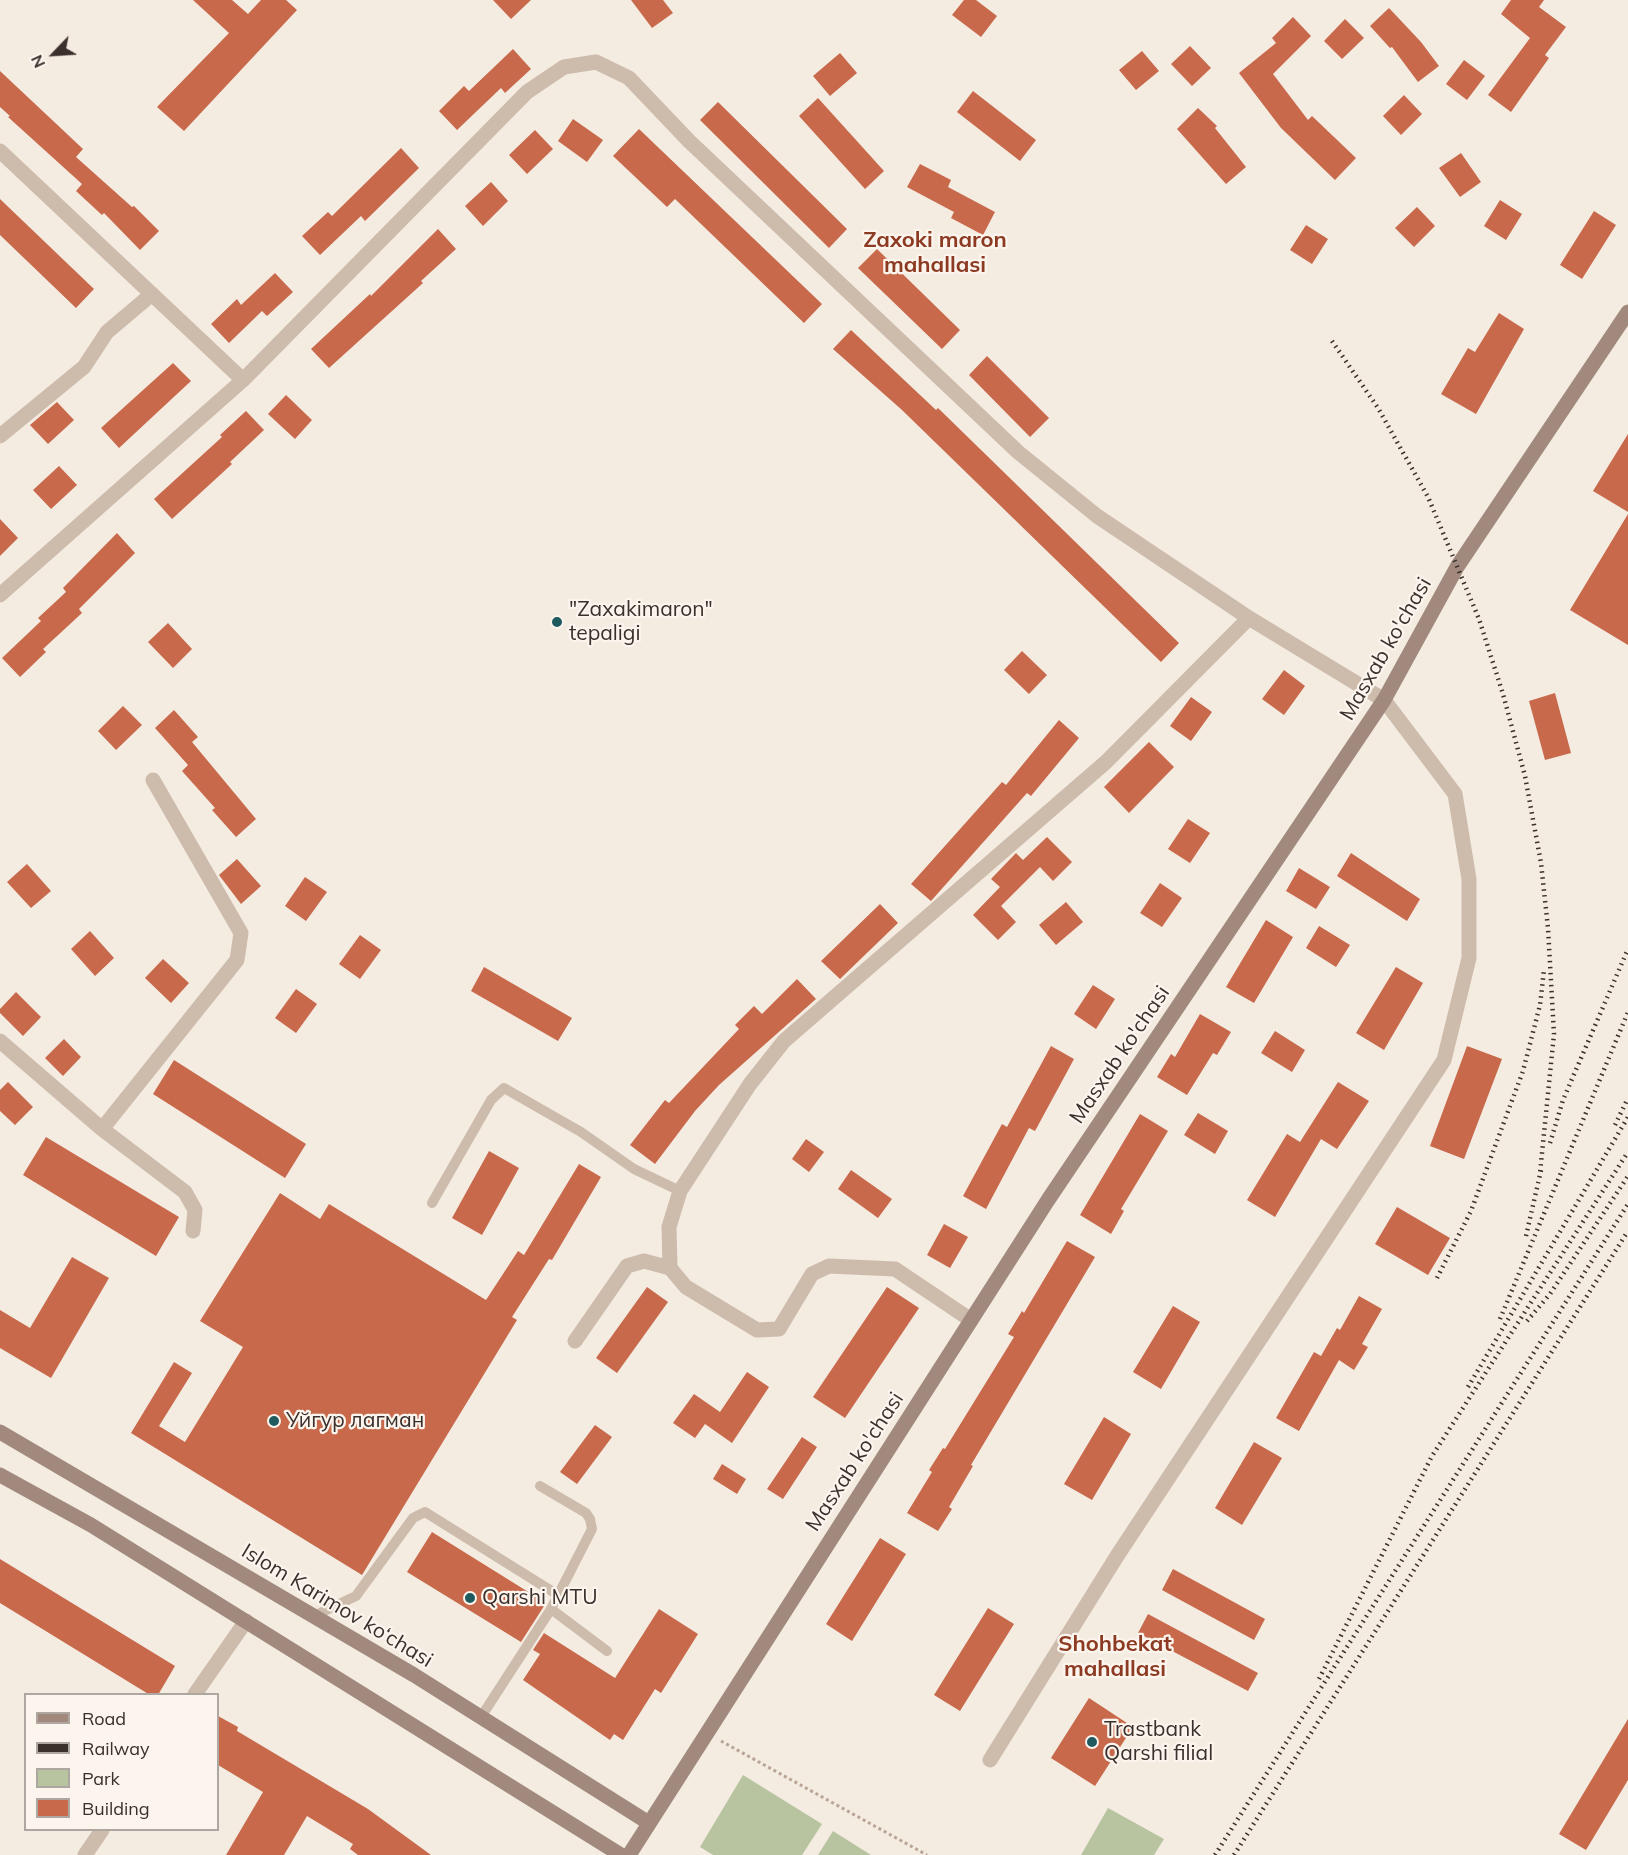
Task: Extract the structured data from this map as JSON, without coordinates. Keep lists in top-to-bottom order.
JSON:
{
  "streets": {
    "main road": ["Masxab ko'chasi", "Islom Karimov ko‘chasi"]
  },
  "crossings": [
    ["Masxab ko'chasi", "Islom Karimov ko‘chasi"]
  ],
  "districts": ["Zaxoki maron mahallasi", "Shohbekat mahallasi"],
  "places": [
    "\"Zaxakimaron\" tepaligi",
    "Уйгур лагман",
    "Qarshi MTU",
    "Trastbank Qarshi filial"
  ],
  "legend": [
    "Road",
    "Railway",
    "Park",
    "Building"
  ],
  "north": "bottom left"
}
